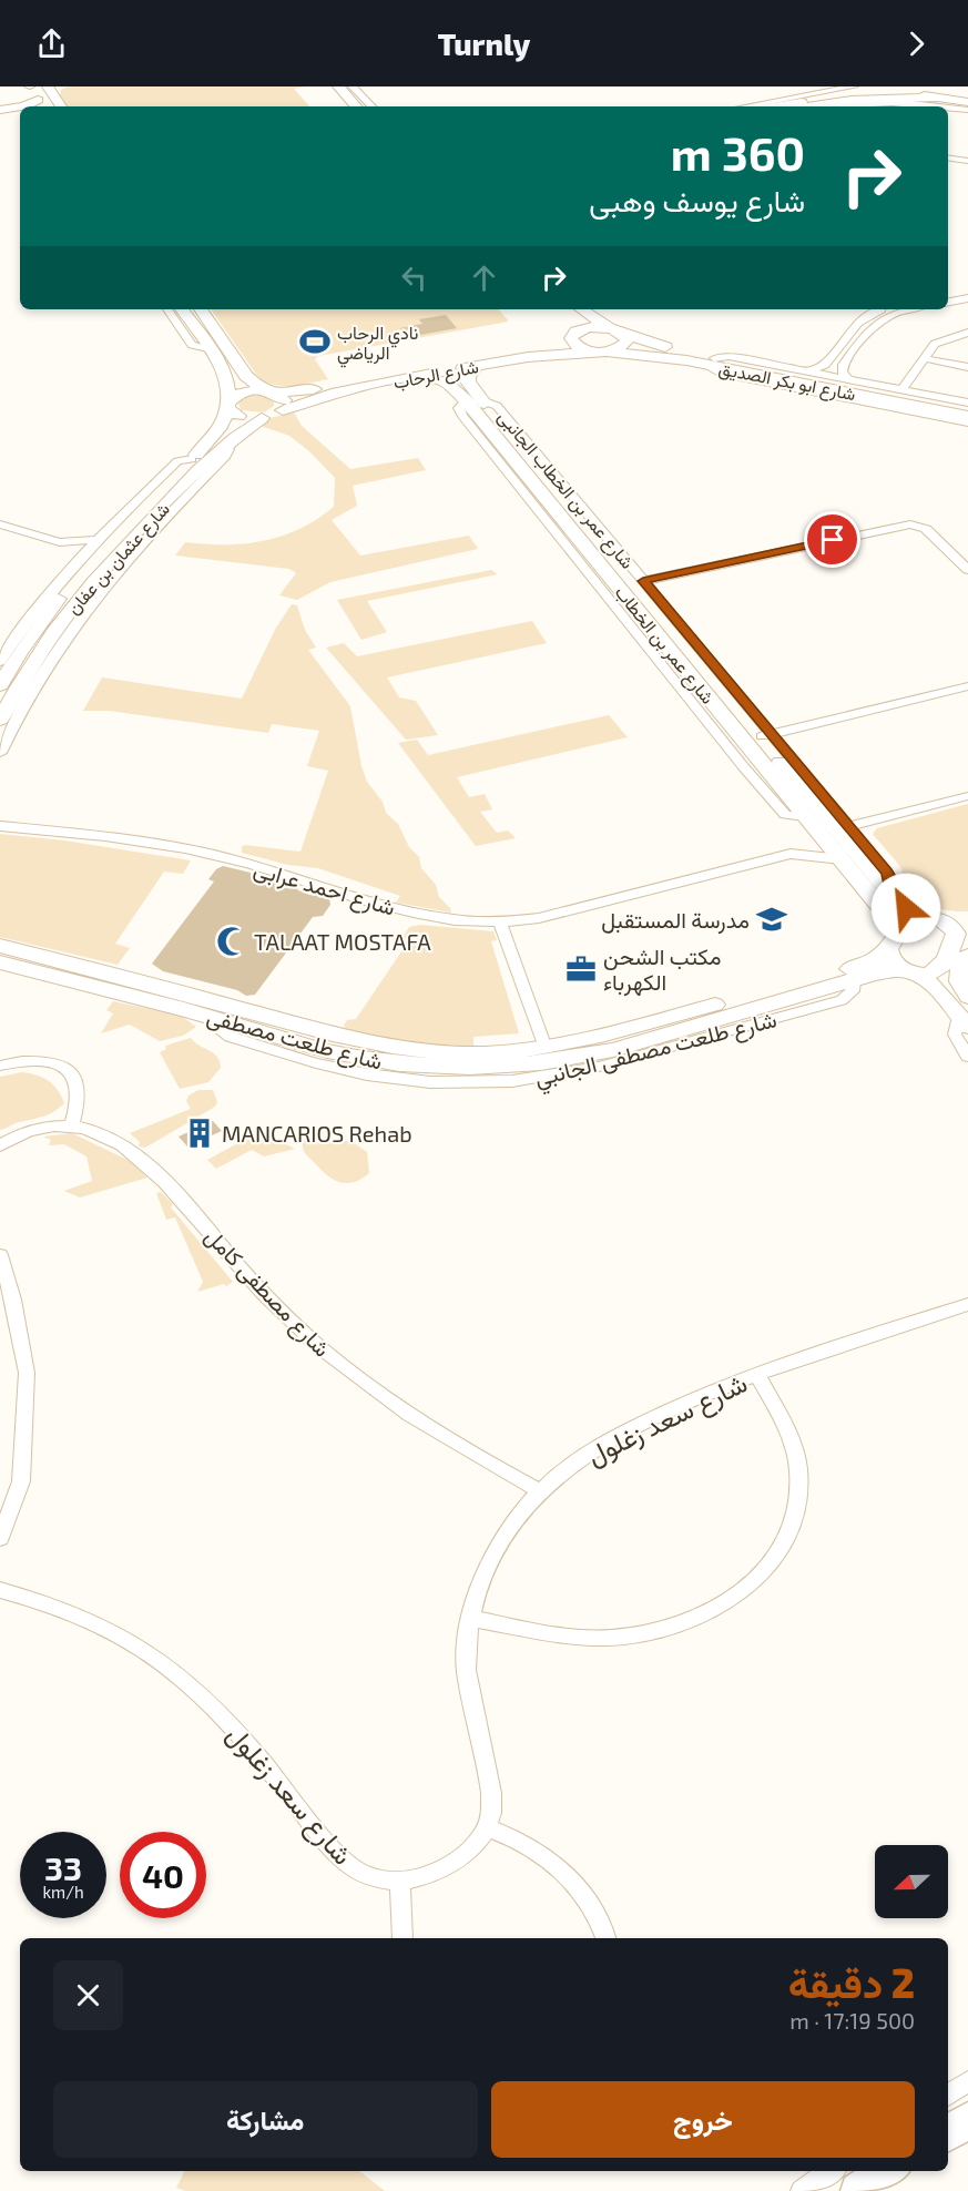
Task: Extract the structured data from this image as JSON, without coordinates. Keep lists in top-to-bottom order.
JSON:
{
  "streets": {
    "street": [
      "شارع الرحاب",
      "شارع ابو بكر الصديق",
      "شارع عمر بن الخطاب الجانبى",
      "شارع عثمان بن عفان",
      "شارع عمر بن الخطاب",
      "شارع احمد عرابى",
      "شارع طلعت مصطفى",
      "شارع طلعت مصطفى الجانبي",
      "شارع مصطفى كامل",
      "شارع سعد زغلول"
    ]
  },
  "crossings": [
    ["شارع الرحاب", "شارع ابو بكر الصديق"],
    ["شارع الرحاب", "شارع عثمان بن عفان"],
    ["شارع الرحاب", "شارع عمر بن الخطاب"],
    ["شارع عمر بن الخطاب الجانبى", "شارع عمر بن الخطاب"],
    ["شارع عمر بن الخطاب", "شارع احمد عرابى"],
    ["شارع عمر بن الخطاب", "شارع طلعت مصطفى"],
    ["شارع طلعت مصطفى", "شارع طلعت مصطفى الجانبي"],
    ["شارع مصطفى كامل", "شارع سعد زغلول"]
  ],
  "places": {
    "sports": ["نادي الرحاب الرياضي"],
    "school or university": ["مدرسة المستقبل"],
    "mosque": ["TALAAT MOSTAFA"],
    "office": ["مكتب الشحن الكهرباء"],
    "building": ["MANCARIOS Rehab"]
  },
  "north": "left",
  "page": {
    "header": "Turnly",
    "turn": ["360 m", "شارع يوسف وهبى"],
    "speed": "33 km/h",
    "limit": "40",
    "heading": ["2 دقيقة", "500 m · 17:19"],
    "buttons": ["خروج", "مشاركة"]
  }
}
